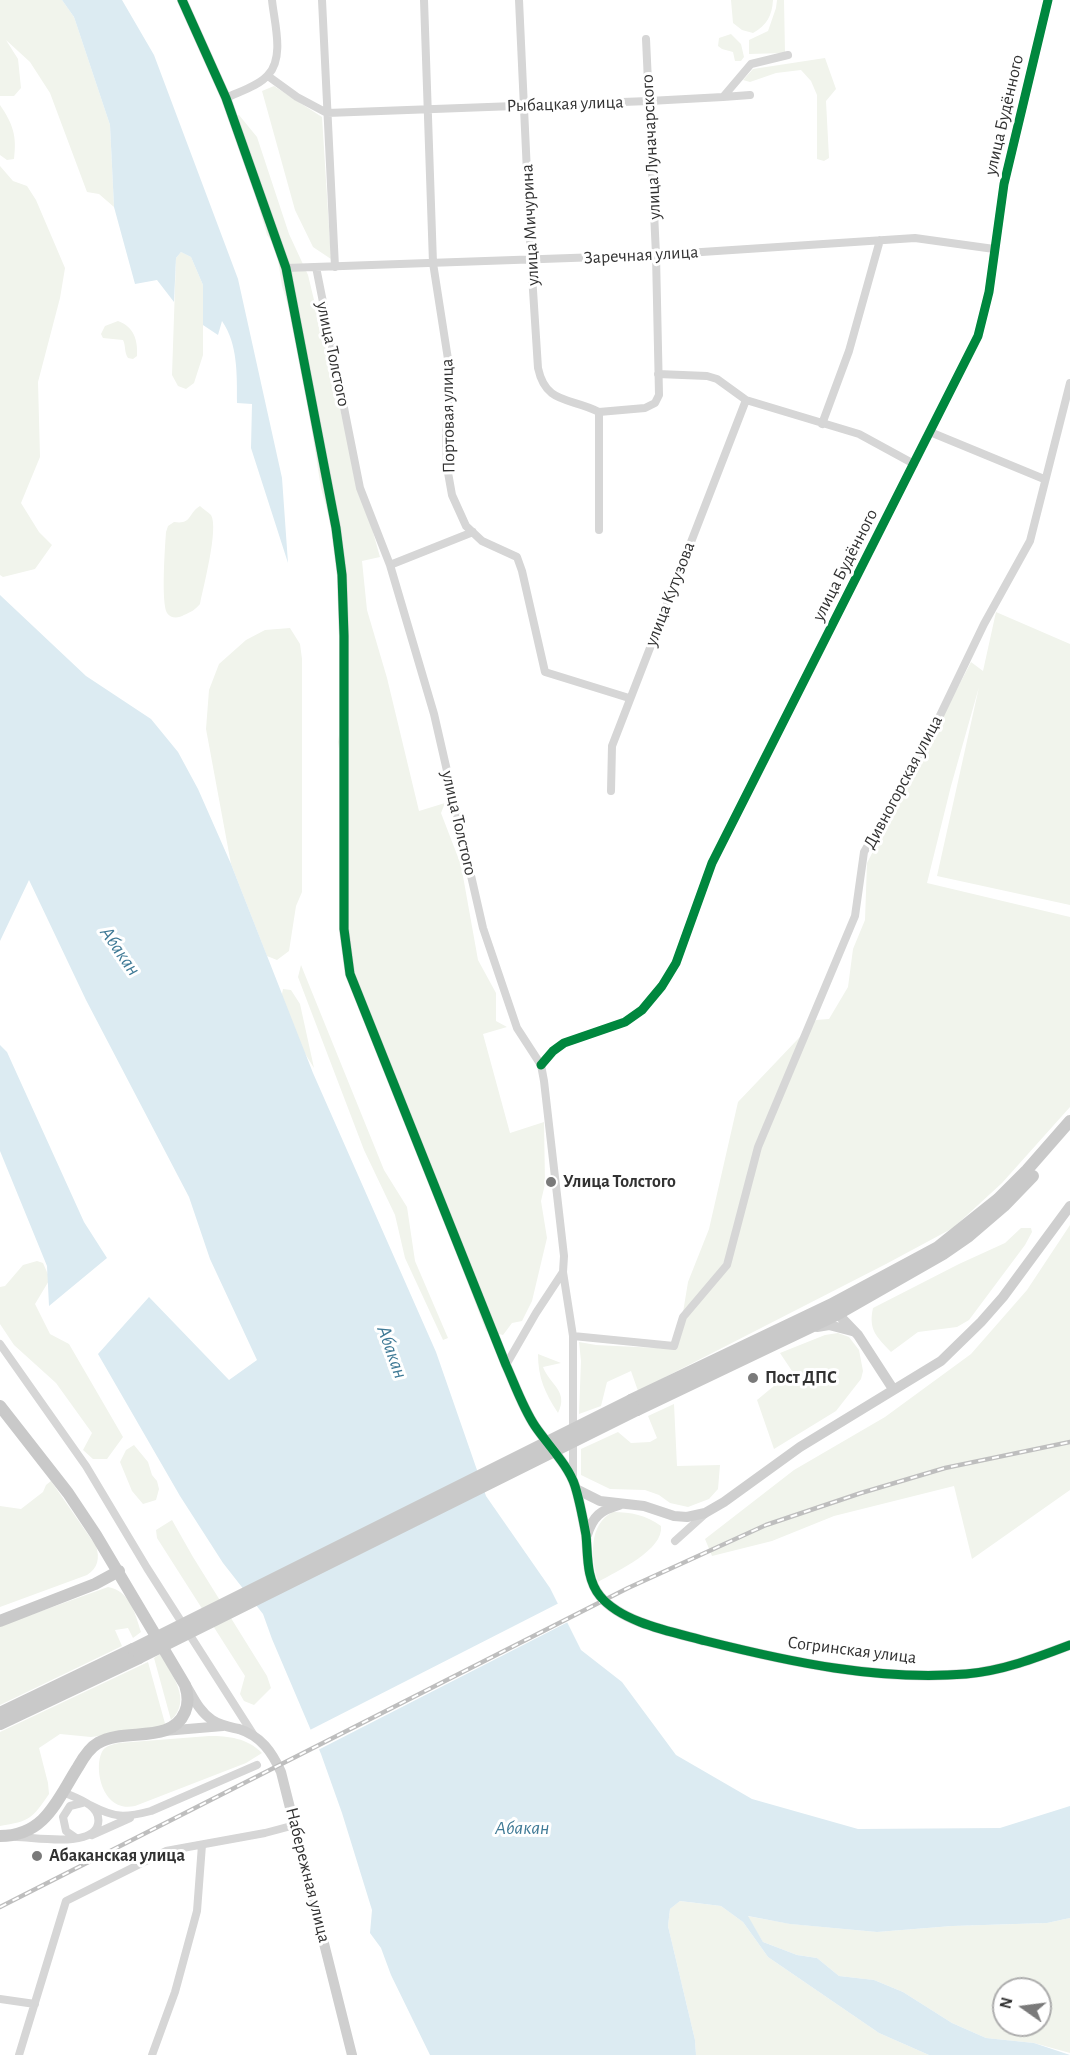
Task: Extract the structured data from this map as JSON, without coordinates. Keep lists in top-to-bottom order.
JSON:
{
  "streets": {
    "street": [
      "Рыбацкая улица",
      "улица Будённого",
      "улица Луначарского",
      "улица Мичурина",
      "Заречная улица",
      "улица Толстого",
      "Портовая улица",
      "улица Кутузова",
      "Дивногорская улица",
      "Согринская улица",
      "Набережная улица"
    ]
  },
  "crossings": [
    ["Рыбацкая улица", "улица Луначарского"],
    ["Рыбацкая улица", "улица Мичурина"],
    ["Рыбацкая улица", "Портовая улица"],
    ["улица Будённого", "Заречная улица"],
    ["улица Будённого", "улица Толстого"],
    ["улица Луначарского", "улица Мичурина"],
    ["улица Луначарского", "Заречная улица"],
    ["улица Мичурина", "Заречная улица"],
    ["Заречная улица", "улица Толстого"],
    ["Заречная улица", "Портовая улица"],
    ["улица Толстого", "Дивногорская улица"],
    ["улица Толстого", "Согринская улица"],
    ["Портовая улица", "улица Кутузова"]
  ],
  "water": ["Абакан"],
  "places": ["Улица Толстого", "Пост ДПС", "Абаканская улица"],
  "north": "left"
}
